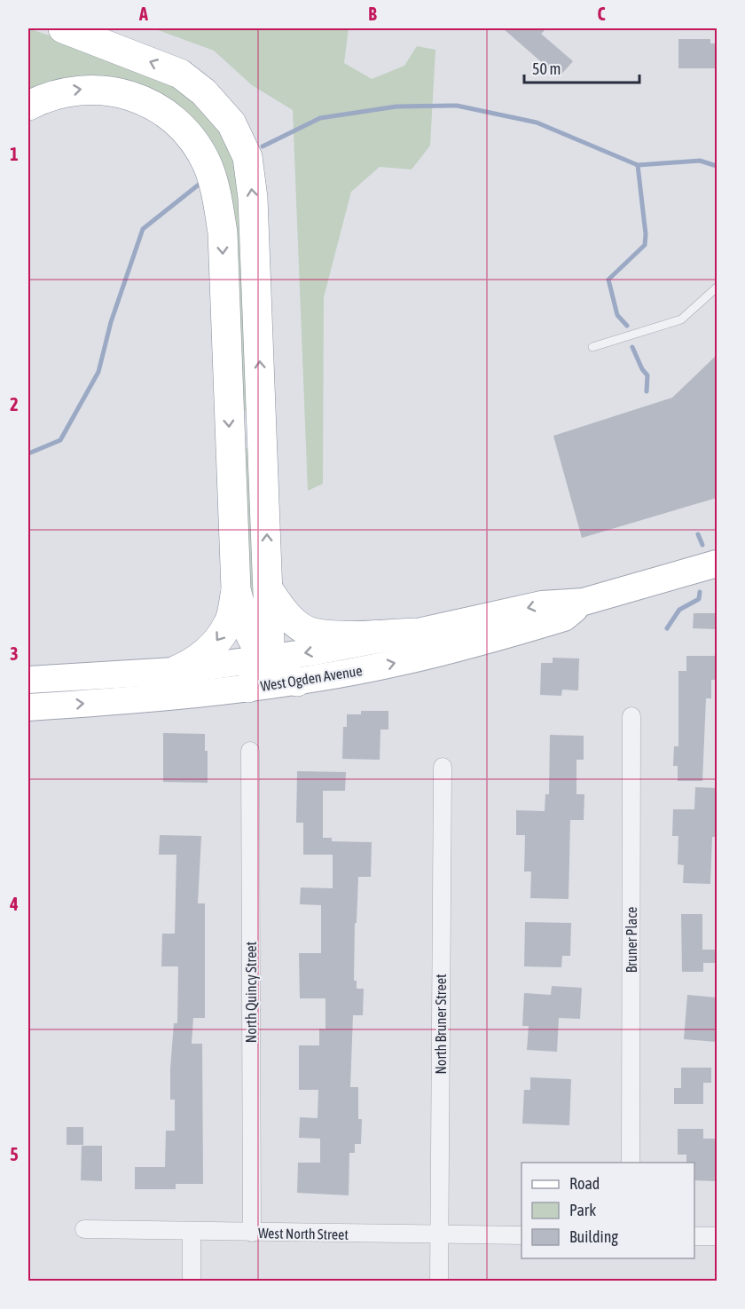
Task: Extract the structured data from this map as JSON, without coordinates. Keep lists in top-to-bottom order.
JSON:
{
  "streets": {
    "main road": ["West Ogden Avenue"],
    "street": [
      "Bruner Place",
      "North Quincy Street",
      "North Bruner Street",
      "West North Street"
    ]
  },
  "crossings": [
    ["North Quincy Street", "West North Street"],
    ["North Bruner Street", "West North Street"]
  ],
  "legend": ["Road", "Park", "Building"],
  "scale_bar": "50 m",
  "grid": {
    "columns": ["A", "B", "C"],
    "rows": [
      "1",
      "2",
      "3",
      "4",
      "5"
    ]
  }
}
